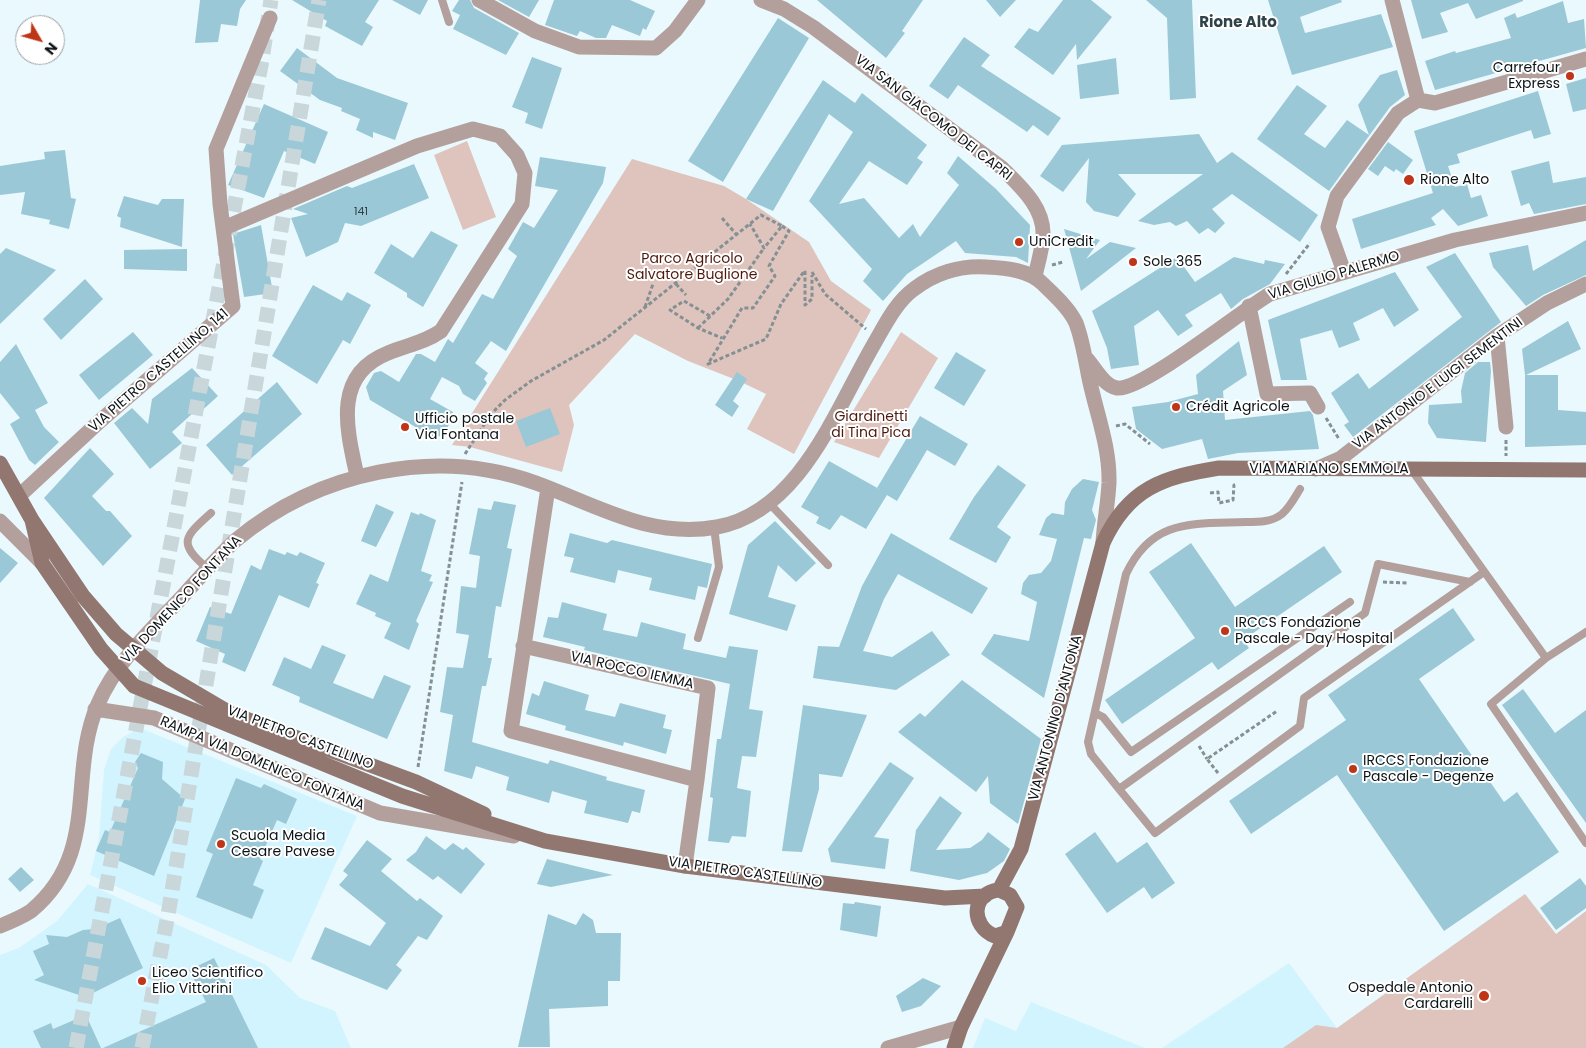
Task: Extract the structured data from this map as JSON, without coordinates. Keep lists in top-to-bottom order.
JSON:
{
  "streets": {
    "street": [
      "VIA SAN GIACOMO DEI CAPRI",
      "VIA GIULIO PALERMO",
      "VIA PIETRO CASTELLINO, 141",
      "VIA ANTONIO E LUIGI SEMENTINI",
      "VIA MARIANO SEMMOLA",
      "VIA DOMENICO FONTANA",
      "VIA ROCCO IEMMA",
      "VIA ANTONINO D'ANTONA",
      "VIA PIETRO CASTELLINO",
      "RAMPA VIA DOMENICO FONTANA"
    ]
  },
  "crossings": [
    ["VIA SAN GIACOMO DEI CAPRI", "VIA DOMENICO FONTANA"],
    ["VIA PIETRO CASTELLINO, 141", "VIA PIETRO CASTELLINO"],
    ["VIA ANTONIO E LUIGI SEMENTINI", "VIA MARIANO SEMMOLA"],
    ["VIA MARIANO SEMMOLA", "VIA ANTONINO D'ANTONA"],
    ["VIA DOMENICO FONTANA", "RAMPA VIA DOMENICO FONTANA"],
    ["VIA ROCCO IEMMA", "VIA PIETRO CASTELLINO"],
    ["VIA ANTONINO D'ANTONA", "VIA PIETRO CASTELLINO"],
    ["VIA PIETRO CASTELLINO", "RAMPA VIA DOMENICO FONTANA"]
  ],
  "districts": ["Rione Alto"],
  "parks": ["Parco Agricolo Salvatore Buglione", "Giardinetti di Tina Pica"],
  "places": [
    "Carrefour Express",
    "Rione Alto",
    "UniCredit",
    "Sole 365",
    "Crédit Agricole",
    "Ufficio postale Via Fontana",
    "IRCCS Fondazione Pascale - Day Hospital",
    "IRCCS Fondazione Pascale - Degenze",
    "Scuola Media Cesare Pavese",
    "Liceo Scientifico Elio Vittorini",
    "Ospedale Antonio Cardarelli"
  ],
  "house_numbers": ["141"],
  "north": "bottom right"
}
